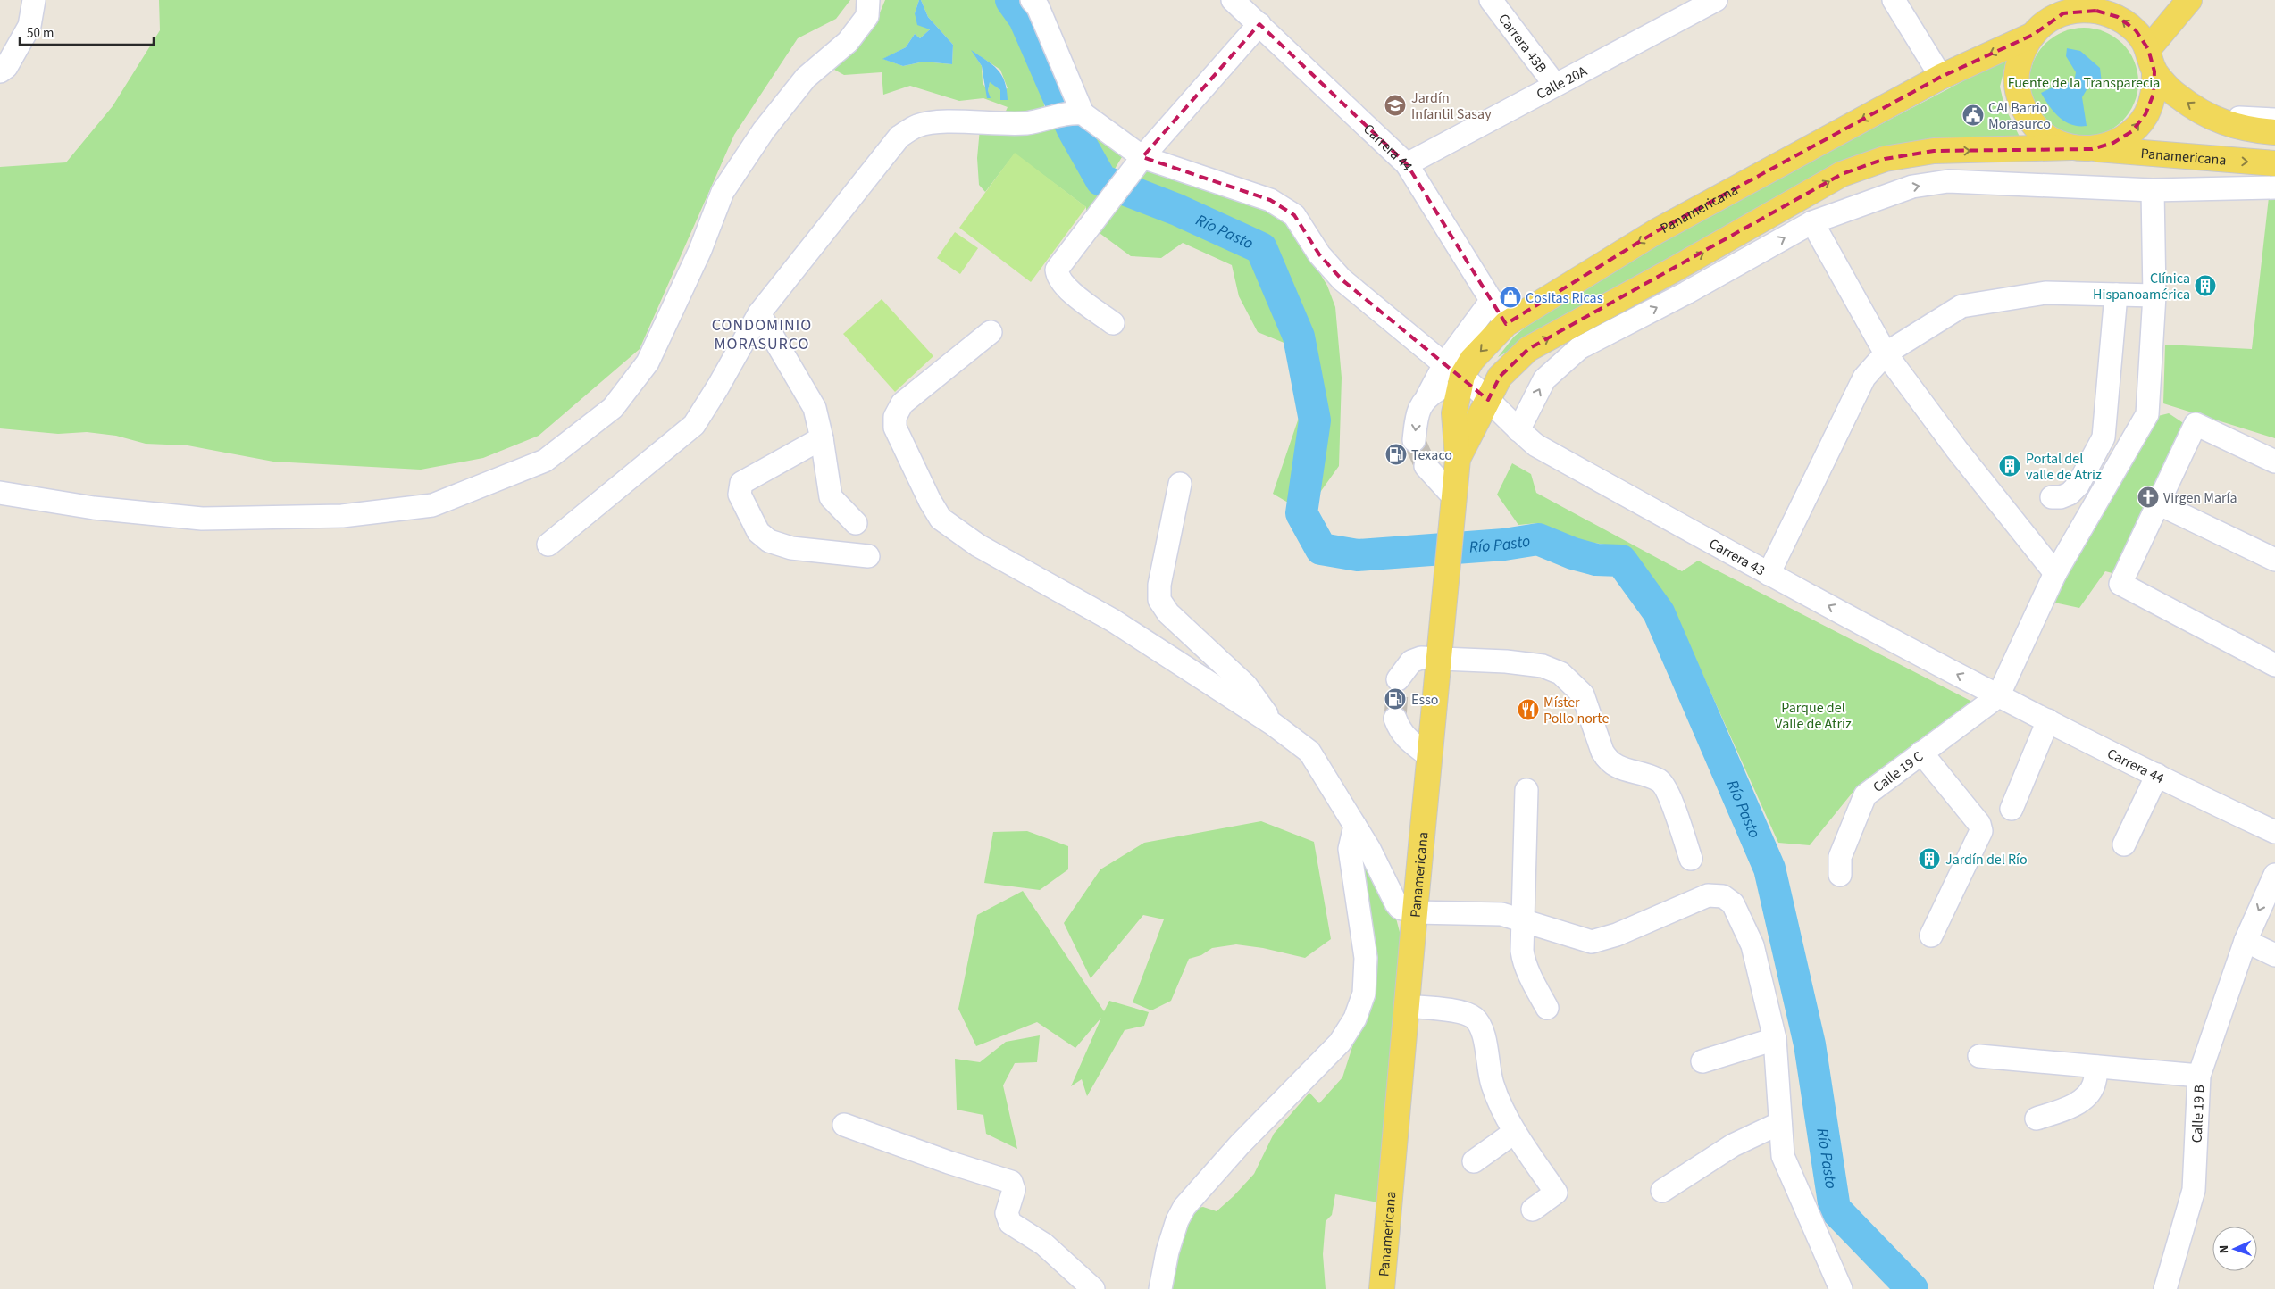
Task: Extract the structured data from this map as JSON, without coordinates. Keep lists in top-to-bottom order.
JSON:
{
  "streets": {
    "main road": ["Panamericana"],
    "street": [
      "Carrera 43B",
      "Calle 20A",
      "Carrera 44",
      "Carrera 43",
      "Calle 19 C",
      "Calle 19 B"
    ]
  },
  "crossings": [
    ["Carrera 43B", "Calle 20A"],
    ["Calle 20A", "Carrera 44"],
    ["Carrera 44", "Panamericana"],
    ["Carrera 44", "Carrera 43"],
    ["Carrera 44", "Calle 19 C"],
    ["Panamericana", "Carrera 43"],
    ["Carrera 43", "Calle 19 C"]
  ],
  "districts": ["CONDOMINIO MORASURCO"],
  "water": ["Río Pasto"],
  "parks": ["Fuente de la Transparecia", "Parque del Valle de Atriz"],
  "places": {
    "school or university": ["Jardín Infantil Sasay"],
    "public building": ["CAI Barrio Morasurco"],
    "building": ["Clínica Hispanoamérica", "Portal del valle de Atriz", "Jardín del Río"],
    "shop": ["Cositas Ricas"],
    "fuel station": ["Texaco", "Esso"],
    "church": ["Virgen María"],
    "restaurant": ["Míster Pollo norte"]
  },
  "scale_bar": "50 m",
  "north": "left"
}
